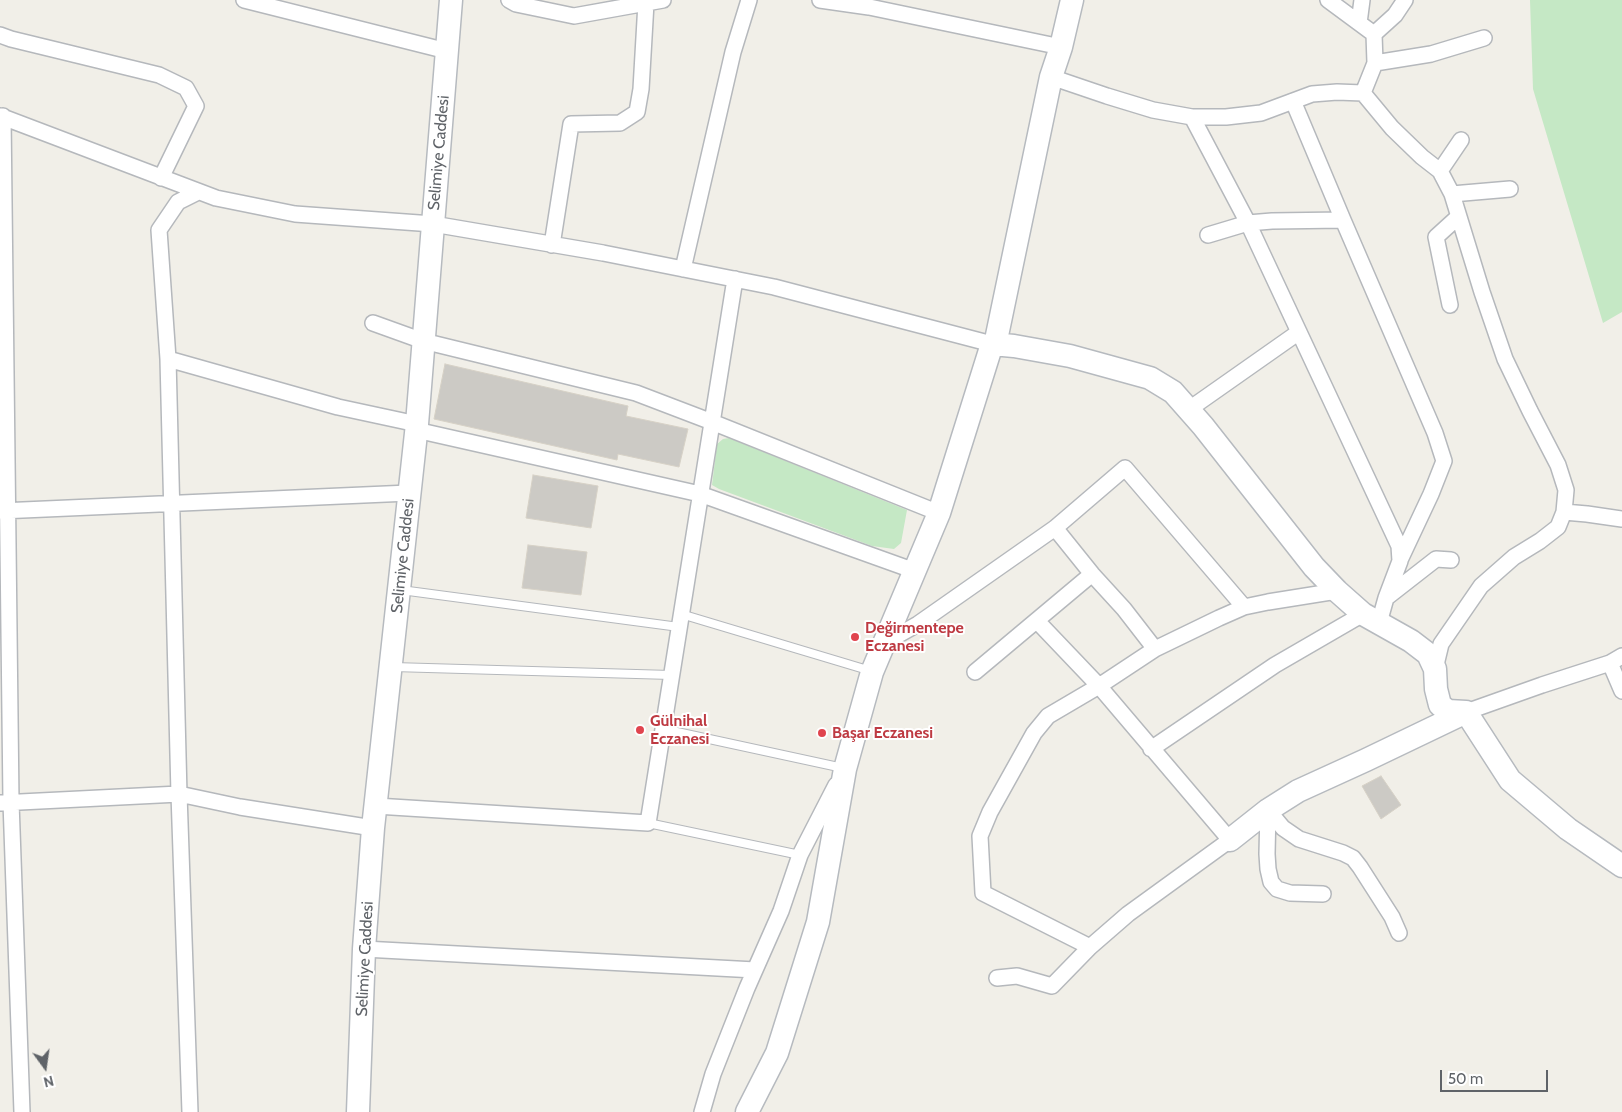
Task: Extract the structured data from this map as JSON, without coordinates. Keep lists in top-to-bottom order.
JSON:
{
  "streets": {
    "street": ["Selimiye Caddesi"]
  },
  "places": ["Değirmentepe Eczanesi", "Gülnihal Eczanesi", "Başar Eczanesi"],
  "scale_bar": "50 m",
  "north": "bottom"
}
